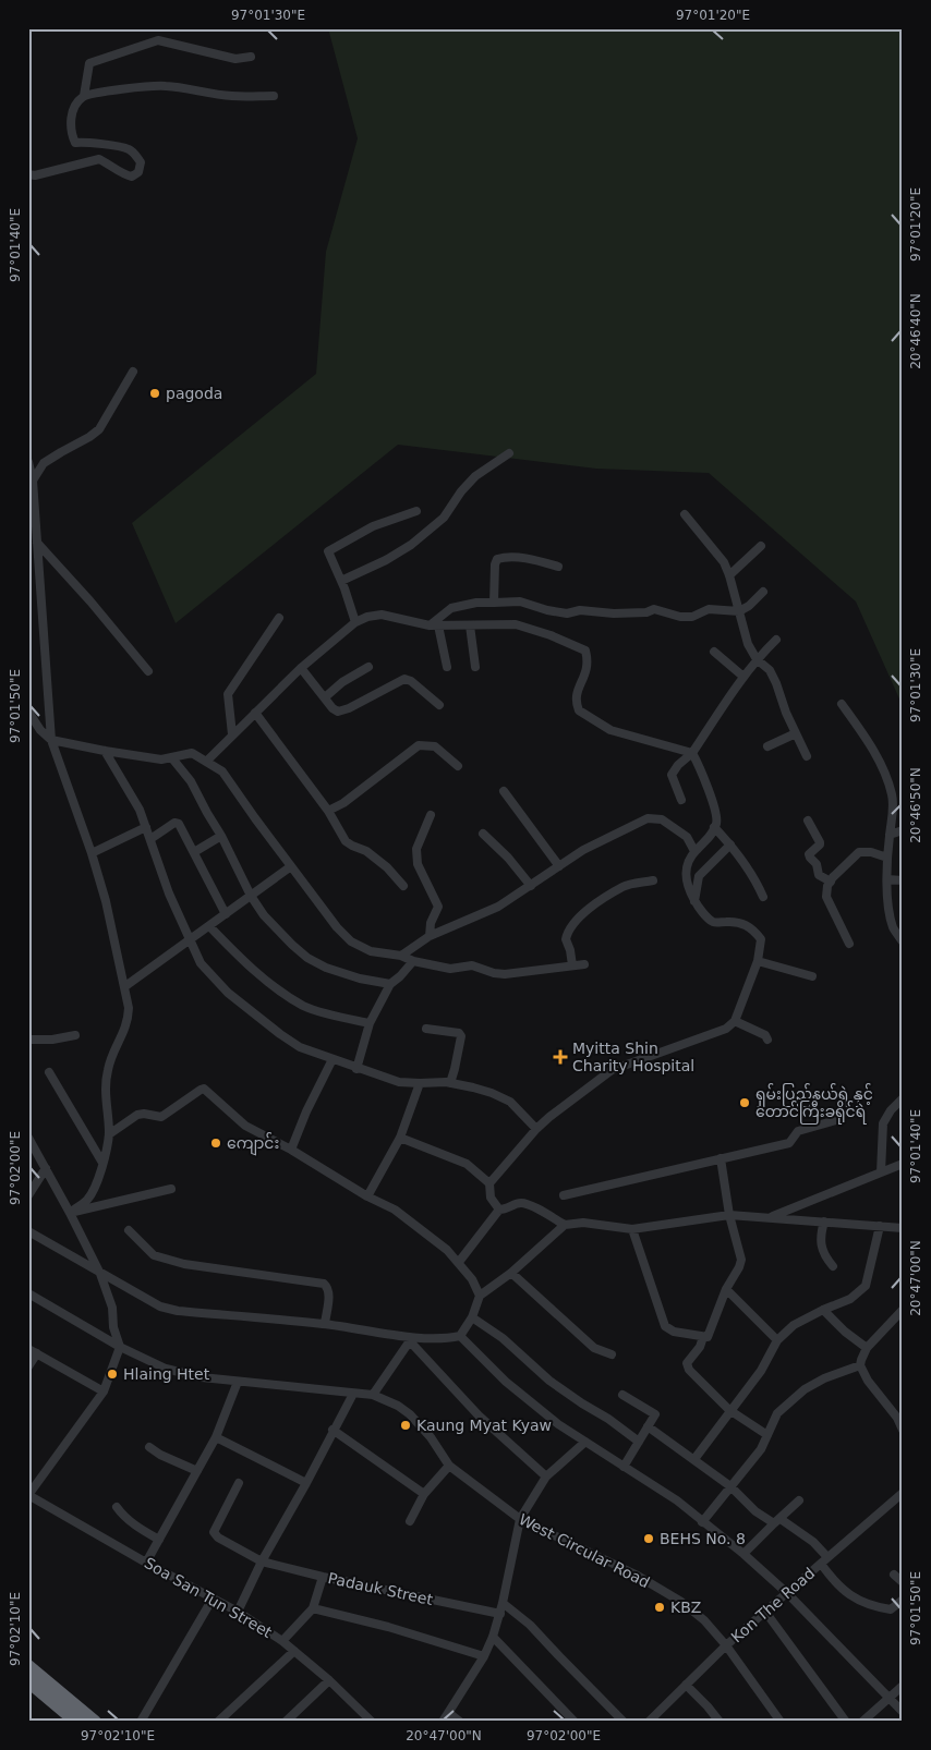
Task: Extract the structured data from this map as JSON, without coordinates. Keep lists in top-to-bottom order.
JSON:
{
  "streets": {
    "street": [
      "West Circular Road",
      "Padauk Street",
      "Soa San Tun Street",
      "Kon The Road"
    ]
  },
  "crossings": [
    ["West Circular Road", "Kon The Road"]
  ],
  "places": {
    "other": [
      "pagoda",
      "ရှမ်းပြည်နယ်ရဲ နှင့် တောင်ကြီးခရိုင်ရဲ",
      "ကျောင်း",
      "Hlaing Htet",
      "Kaung Myat Kyaw",
      "BEHS No. 8",
      "KBZ"
    ],
    "health": ["Myitta Shin Charity Hospital"]
  },
  "coordinates": [
    "97°01'30\"E",
    "97°01'20\"E",
    "97°01'40\"E",
    "20°46'40\"N",
    "97°01'50\"E",
    "20°46'50\"N",
    "97°02'00\"E",
    "20°47'00\"N",
    "97°02'10\"E"
  ]
}
